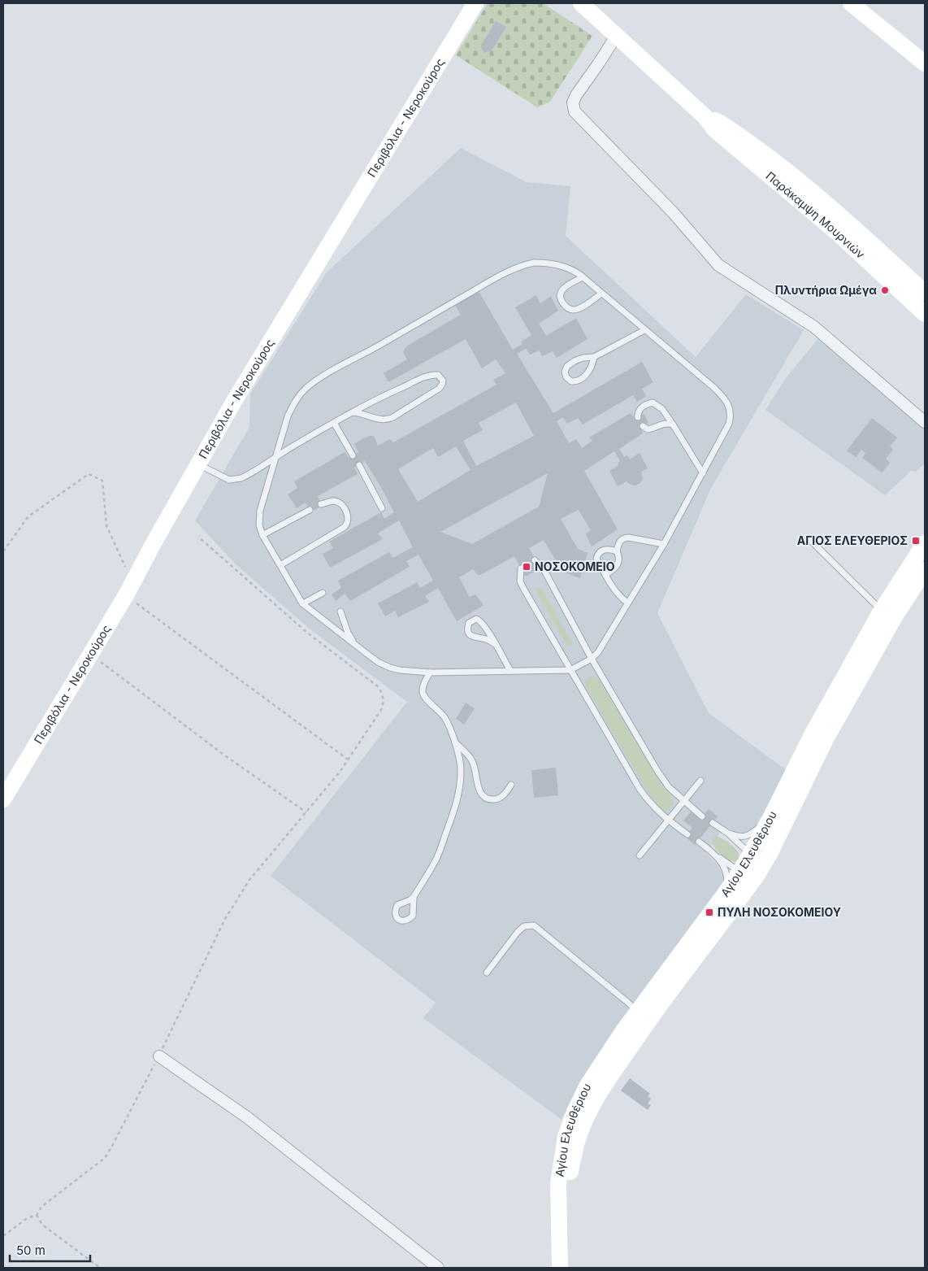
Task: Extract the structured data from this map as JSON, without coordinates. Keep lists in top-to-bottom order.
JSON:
{
  "streets": {
    "main road": ["Περιβόλια - Νεροκούρος", "Παράκαμψη Μουρνιών", "Αγίου Ελευθέριου"]
  },
  "places": {
    "other": ["Πλυντήρια Ωμέγα"],
    "transit": ["ΑΓΙΟΣ ΕΛΕΥΘΕΡΙΟΣ", "ΝΟΣΟΚΟΜΕΙΟ", "ΠΥΛΗ ΝΟΣΟΚΟΜΕΙΟΥ"]
  },
  "scale_bar": "50 m"
}
